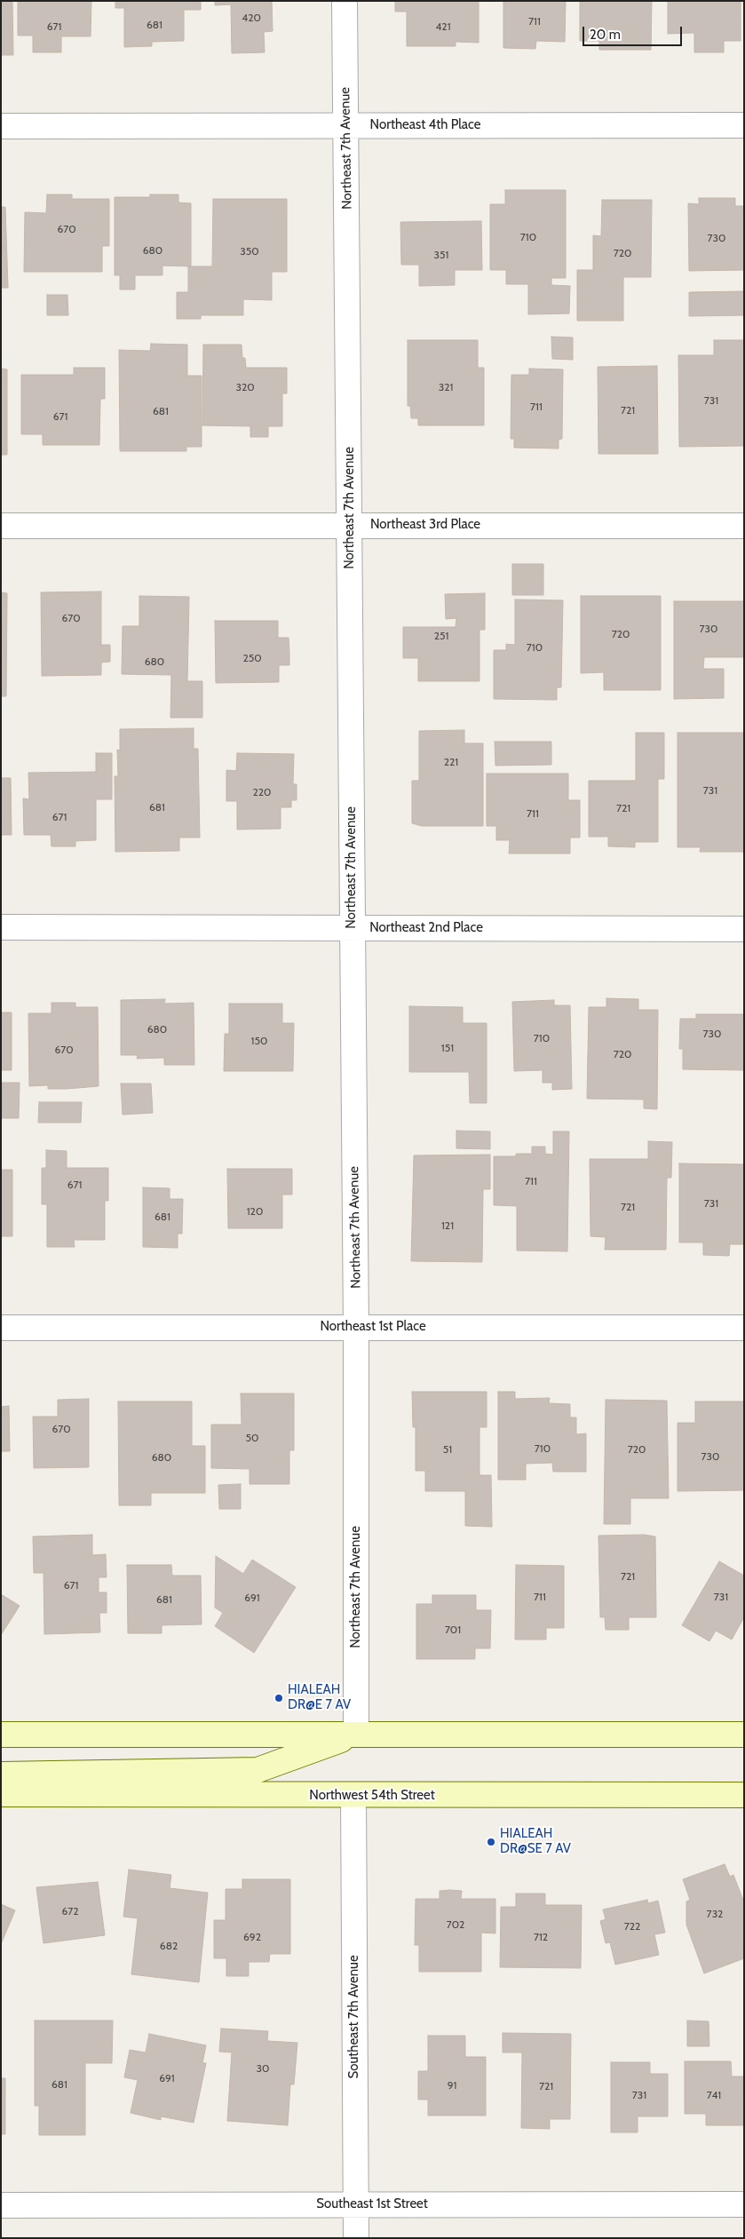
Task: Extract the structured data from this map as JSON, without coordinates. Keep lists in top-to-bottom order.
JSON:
{
  "streets": {
    "main road": ["Northwest 54th Street"],
    "street": [
      "Northeast 4th Place",
      "Northeast 7th Avenue",
      "Northeast 3rd Place",
      "Northeast 2nd Place",
      "Northeast 1st Place",
      "Southeast 7th Avenue",
      "Southeast 1st Street"
    ]
  },
  "crossings": [
    ["Northeast 4th Place", "Northeast 7th Avenue"],
    ["Northeast 7th Avenue", "Northeast 3rd Place"],
    ["Northeast 7th Avenue", "Northeast 2nd Place"],
    ["Northeast 7th Avenue", "Northeast 1st Place"],
    ["Northwest 54th Street", "Southeast 7th Avenue"],
    ["Southeast 7th Avenue", "Southeast 1st Street"]
  ],
  "places": ["HIALEAH DR@E 7 AV", "HIALEAH DR@SE 7 AV"],
  "house_numbers": [
    "420",
    "711",
    "681",
    "671",
    "421",
    "670",
    "710",
    "730",
    "680",
    "350",
    "720",
    "351",
    "320",
    "321",
    "731",
    "711",
    "721",
    "681",
    "671",
    "670",
    "730",
    "720",
    "251",
    "710",
    "250",
    "680",
    "221",
    "731",
    "220",
    "681",
    "721",
    "711",
    "671",
    "680",
    "730",
    "710",
    "150",
    "151",
    "670",
    "720",
    "711",
    "671",
    "731",
    "721",
    "120",
    "681",
    "121",
    "670",
    "50",
    "710",
    "51",
    "720",
    "730",
    "680",
    "721",
    "671",
    "711",
    "731",
    "691",
    "681",
    "701",
    "672",
    "732",
    "702",
    "722",
    "692",
    "712",
    "682",
    "30",
    "691",
    "681",
    "91",
    "721",
    "731",
    "741"
  ],
  "scale_bar": "20 m"
}
